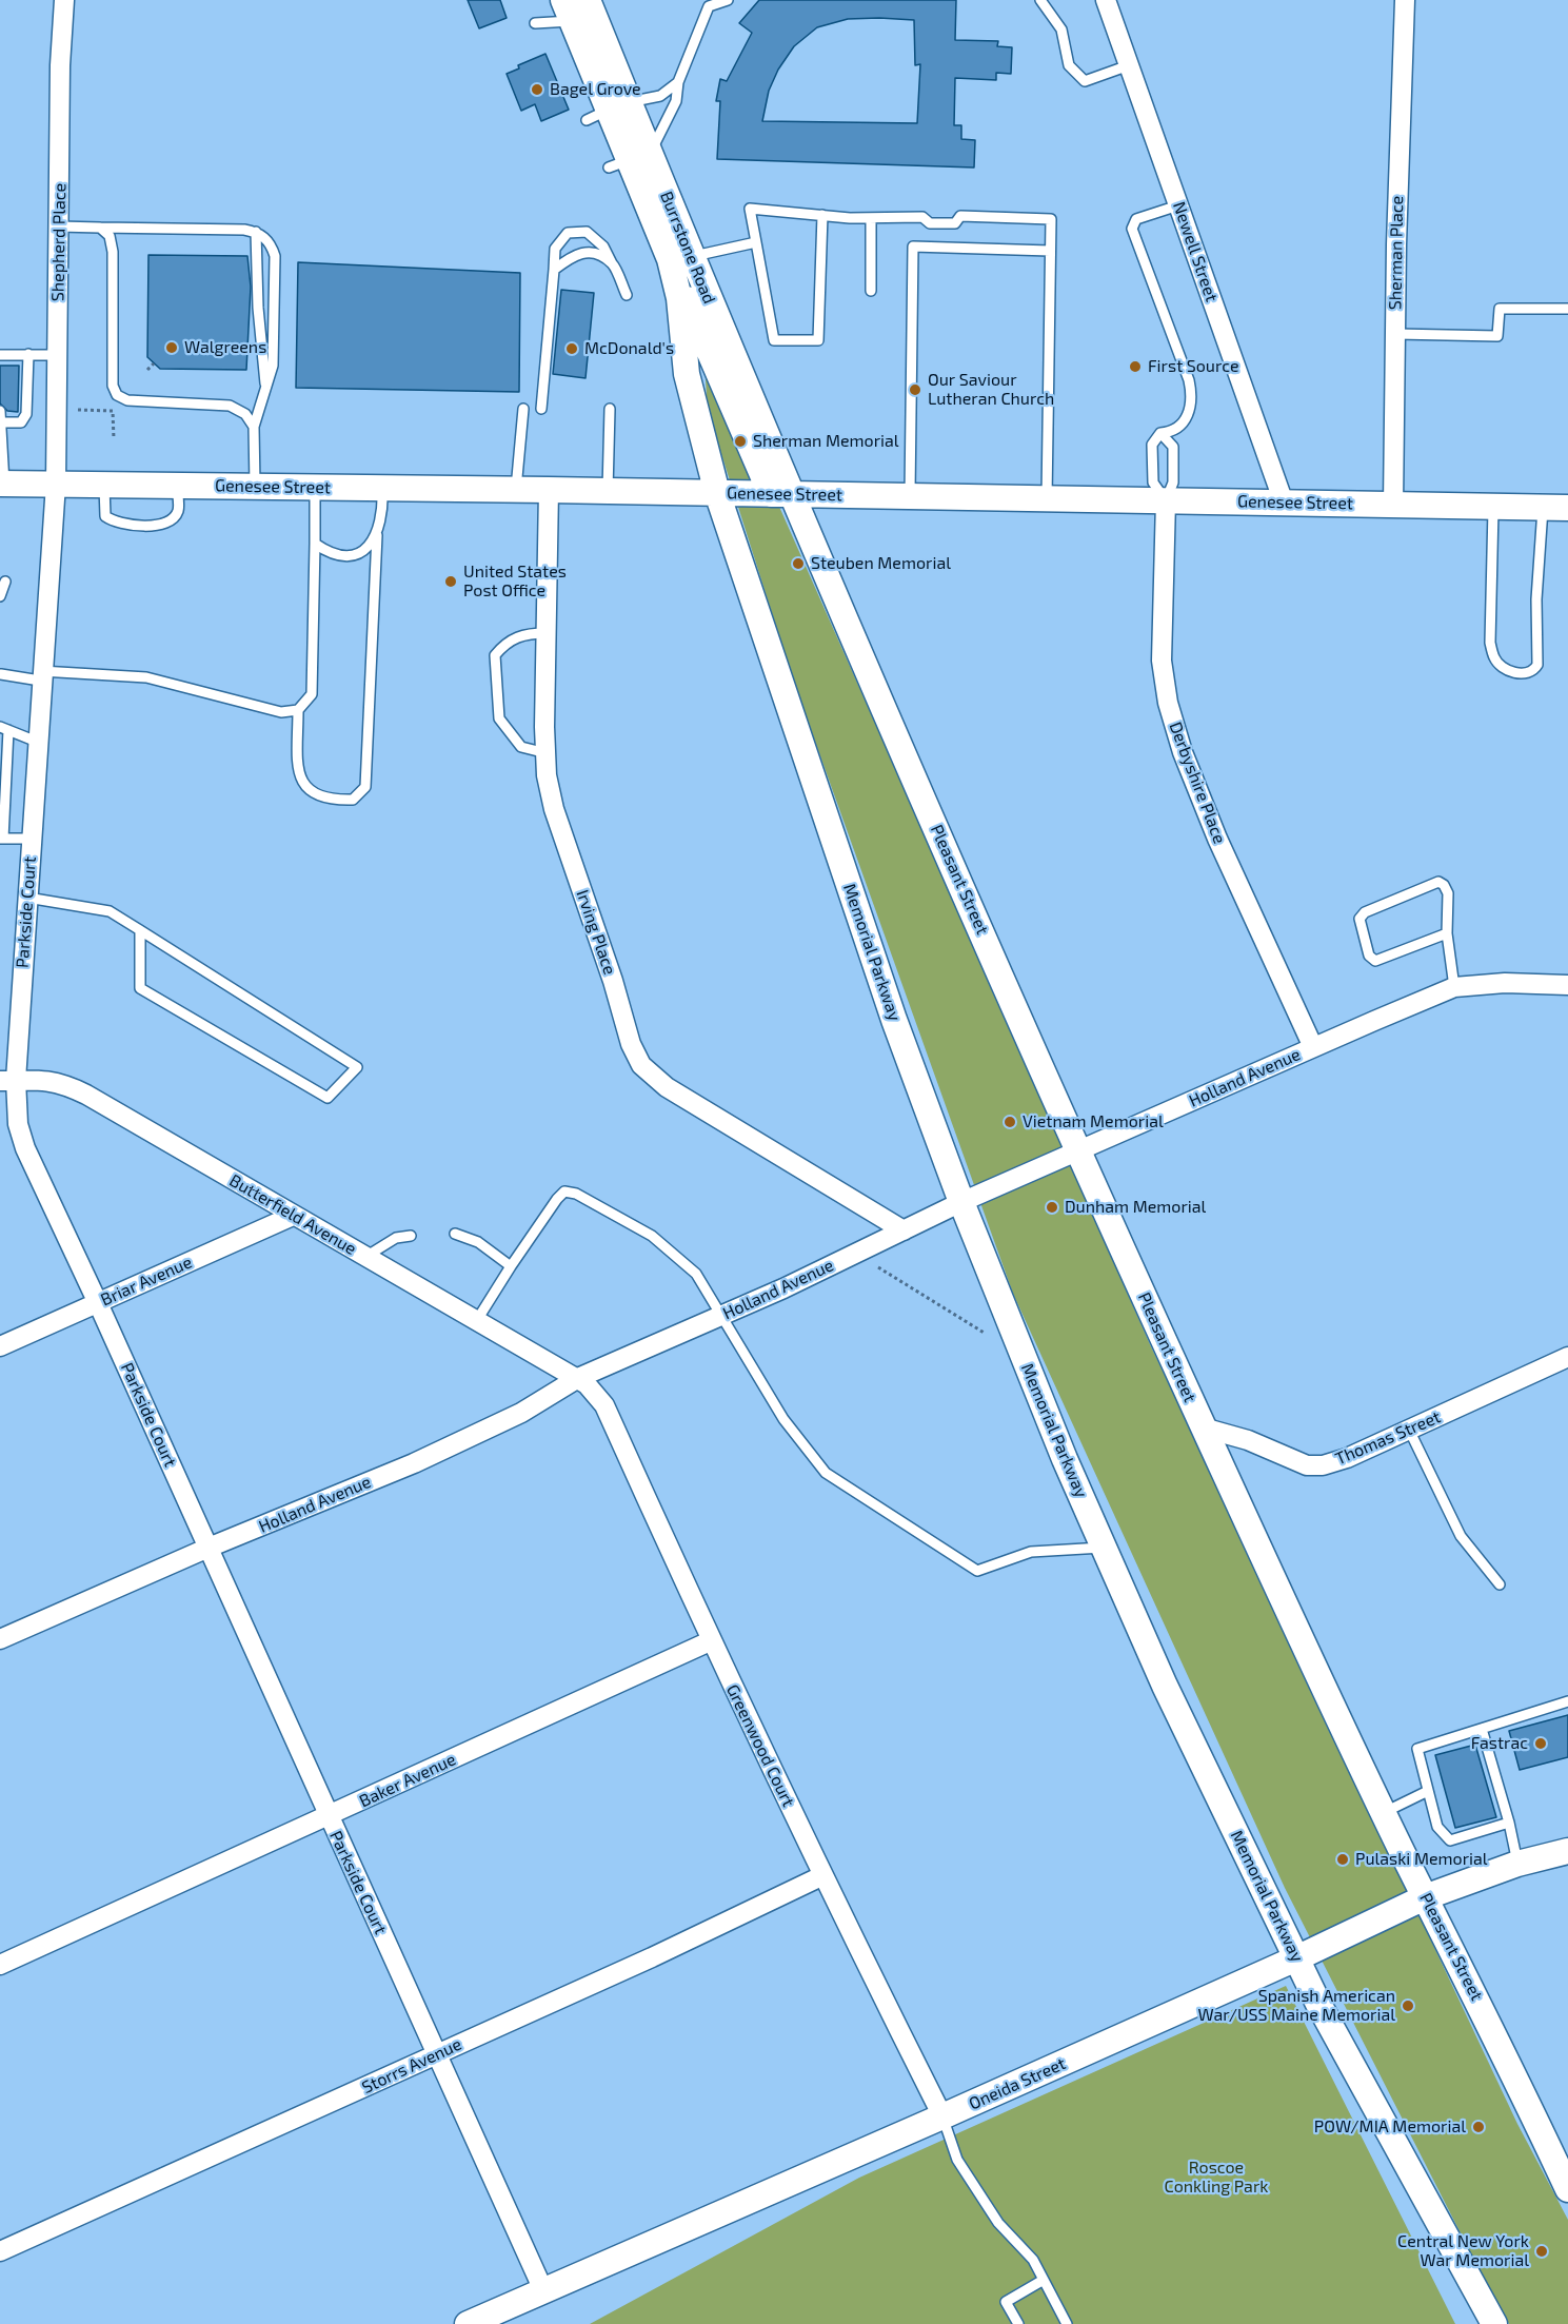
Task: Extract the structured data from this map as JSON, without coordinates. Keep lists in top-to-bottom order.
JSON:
{
  "streets": {
    "street": [
      "Shepherd Place",
      "Burrstone Road",
      "Newell Street",
      "Sherman Place",
      "Genesee Street",
      "Derbyshire Place",
      "Pleasant Street",
      "Parkside Court",
      "Irving Place",
      "Memorial Parkway",
      "Holland Avenue",
      "Butterfield Avenue",
      "Briar Avenue",
      "Thomas Street",
      "Greenwood Court",
      "Baker Avenue",
      "Storrs Avenue",
      "Oneida Street"
    ]
  },
  "crossings": [
    ["Shepherd Place", "Genesee Street"],
    ["Shepherd Place", "Parkside Court"],
    ["Burrstone Road", "Genesee Street"],
    ["Burrstone Road", "Pleasant Street"],
    ["Burrstone Road", "Memorial Parkway"],
    ["Newell Street", "Genesee Street"],
    ["Sherman Place", "Genesee Street"],
    ["Genesee Street", "Derbyshire Place"],
    ["Genesee Street", "Pleasant Street"],
    ["Genesee Street", "Parkside Court"],
    ["Genesee Street", "Irving Place"],
    ["Genesee Street", "Memorial Parkway"],
    ["Derbyshire Place", "Holland Avenue"],
    ["Pleasant Street", "Holland Avenue"],
    ["Pleasant Street", "Thomas Street"],
    ["Pleasant Street", "Oneida Street"],
    ["Parkside Court", "Holland Avenue"],
    ["Parkside Court", "Butterfield Avenue"],
    ["Parkside Court", "Briar Avenue"],
    ["Parkside Court", "Baker Avenue"],
    ["Parkside Court", "Storrs Avenue"],
    ["Parkside Court", "Oneida Street"],
    ["Irving Place", "Holland Avenue"],
    ["Memorial Parkway", "Holland Avenue"],
    ["Memorial Parkway", "Oneida Street"],
    ["Holland Avenue", "Butterfield Avenue"],
    ["Holland Avenue", "Greenwood Court"],
    ["Butterfield Avenue", "Briar Avenue"],
    ["Butterfield Avenue", "Greenwood Court"],
    ["Greenwood Court", "Baker Avenue"],
    ["Greenwood Court", "Storrs Avenue"],
    ["Greenwood Court", "Oneida Street"]
  ],
  "parks": ["Roscoe Conkling Park"],
  "places": [
    "Bagel Grove",
    "Walgreens",
    "McDonald's",
    "First Source",
    "Our Saviour Lutheran Church",
    "Sherman Memorial",
    "Steuben Memorial",
    "United States Post Office",
    "Vietnam Memorial",
    "Dunham Memorial",
    "Fastrac",
    "Pulaski Memorial",
    "Spanish American War/USS Maine Memorial",
    "POW/MIA Memorial",
    "Central New York War Memorial"
  ]
}
